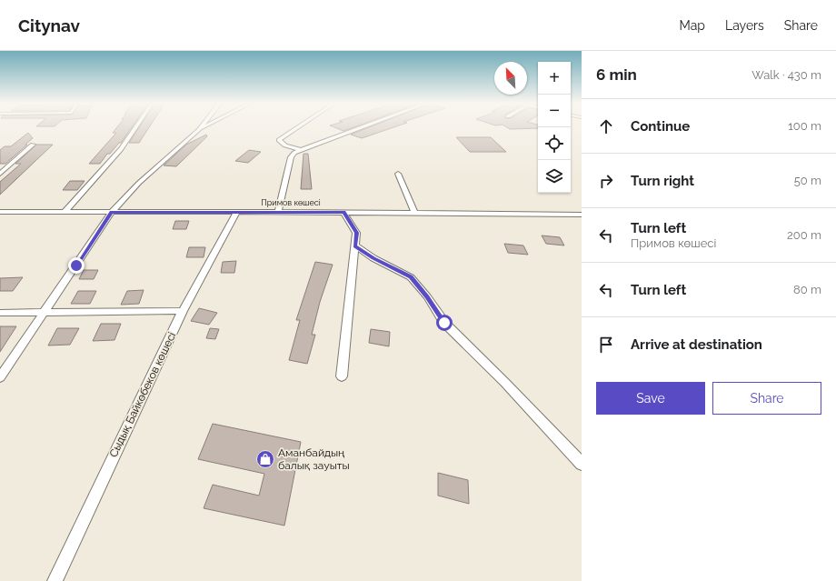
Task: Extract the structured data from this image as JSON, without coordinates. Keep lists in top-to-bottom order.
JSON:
{
  "streets": {
    "street": ["Примов көшесі", "Сыдық Байкөбеков көшесі"]
  },
  "crossings": [
    ["Примов көшесі", "Сыдық Байкөбеков көшесі"]
  ],
  "places": {
    "shop": ["Аманбайдың балық зауыты"]
  },
  "north": "top left",
  "page": {
    "header": "Citynav",
    "nav": ["Map", "Layers", "Share"],
    "heading": ["6 min", "Walk · 430 m"],
    "map_buttons": ["+", "−"],
    "list": [
      ["Continue", "100 m"],
      ["Turn right", "50 m"],
      ["Turn left", "Примов көшесі", "200 m"],
      ["Turn left", "80 m"],
      "Arrive at destination"
    ],
    "buttons": ["Save", "Share"]
  }
}
